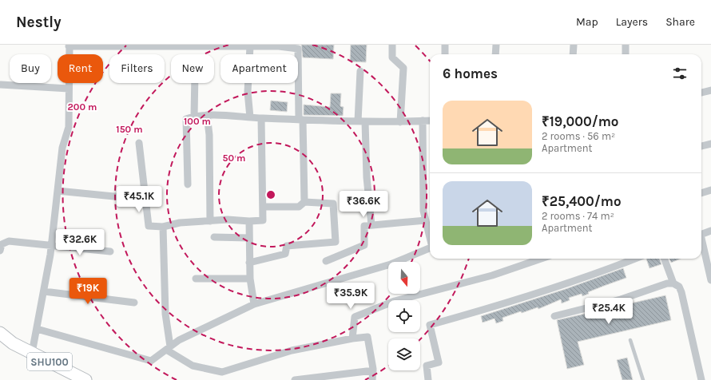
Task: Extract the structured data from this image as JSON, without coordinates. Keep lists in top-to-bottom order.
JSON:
{
  "streets": {
    "main road": ["SHU100"]
  },
  "north": "bottom",
  "page": {
    "header": "Nestly",
    "nav": ["Map", "Layers", "Share"],
    "chip": [
      "Buy",
      "Rent",
      "Filters",
      "New",
      "Apartment"
    ],
    "heading": "6 homes",
    "list": [
      {
        "name": "₹19,000/mo",
        "note": "2 rooms · 56 m² · Apartment"
      },
      {
        "name": "₹25,400/mo",
        "note": "2 rooms · 74 m² · Apartment"
      }
    ],
    "price": [
      "₹45.1K",
      "₹36.6K",
      "₹32.6K",
      "₹19K",
      "₹35.9K",
      "₹25.4K"
    ]
  },
  "rings": [
    "200 m",
    "100 m",
    "150 m",
    "50 m"
  ]
}
